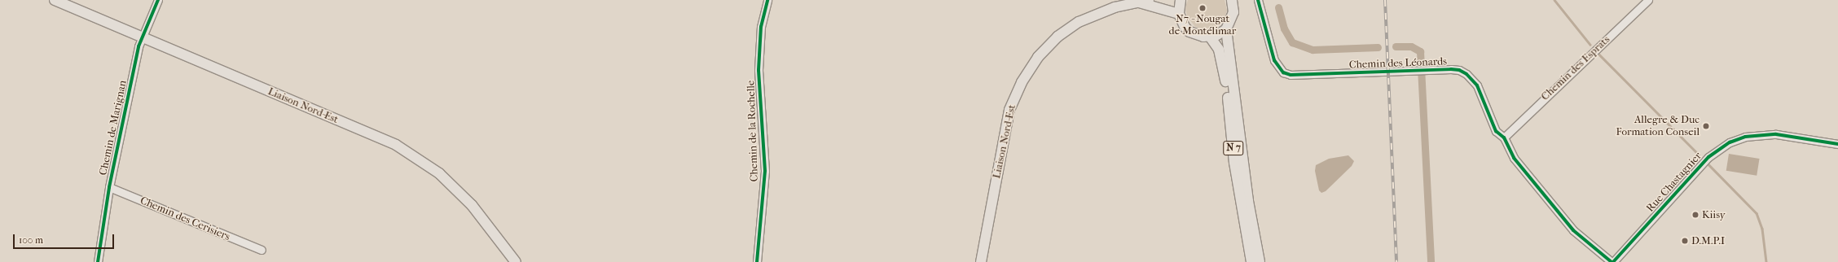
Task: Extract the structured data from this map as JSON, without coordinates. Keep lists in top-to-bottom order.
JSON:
{
  "streets": {
    "main road": ["Liaison Nord-Est", "N 7"],
    "street": [
      "Chemin des Léonards",
      "Chemin des Esprats",
      "Chemin de Marignan",
      "Chemin de la Rochelle",
      "Rue Chastagnier",
      "Chemin des Cerisiers"
    ]
  },
  "crossings": [
    ["Chemin des Léonards", "Chemin des Esprats"],
    ["Chemin des Léonards", "Rue Chastagnier"],
    ["Liaison Nord-Est", "Chemin de Marignan"],
    ["Chemin de Marignan", "Chemin des Cerisiers"]
  ],
  "places": [
    "N7 - Nougat de Montélimar",
    "Allegre & Duc Formation Conseil",
    "Kiisy",
    "D.M.P.I"
  ],
  "scale_bar": "100 m"
}
